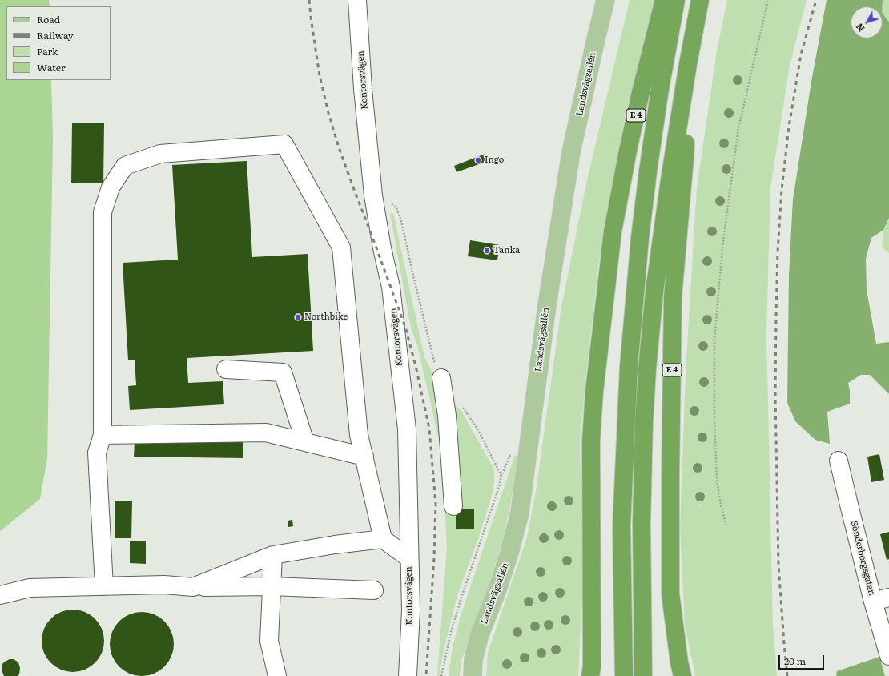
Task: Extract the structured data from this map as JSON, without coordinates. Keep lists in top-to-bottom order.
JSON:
{
  "streets": {
    "highway": ["E 4"],
    "main road": ["Landsvägsallén"],
    "street": ["Kontorsvägen", "Sönderborgsgatan"]
  },
  "places": ["Ingo", "Tanka", "Northbike"],
  "legend": [
    "Road",
    "Railway",
    "Park",
    "Water"
  ],
  "scale_bar": "20 m",
  "north": "bottom left"
}
